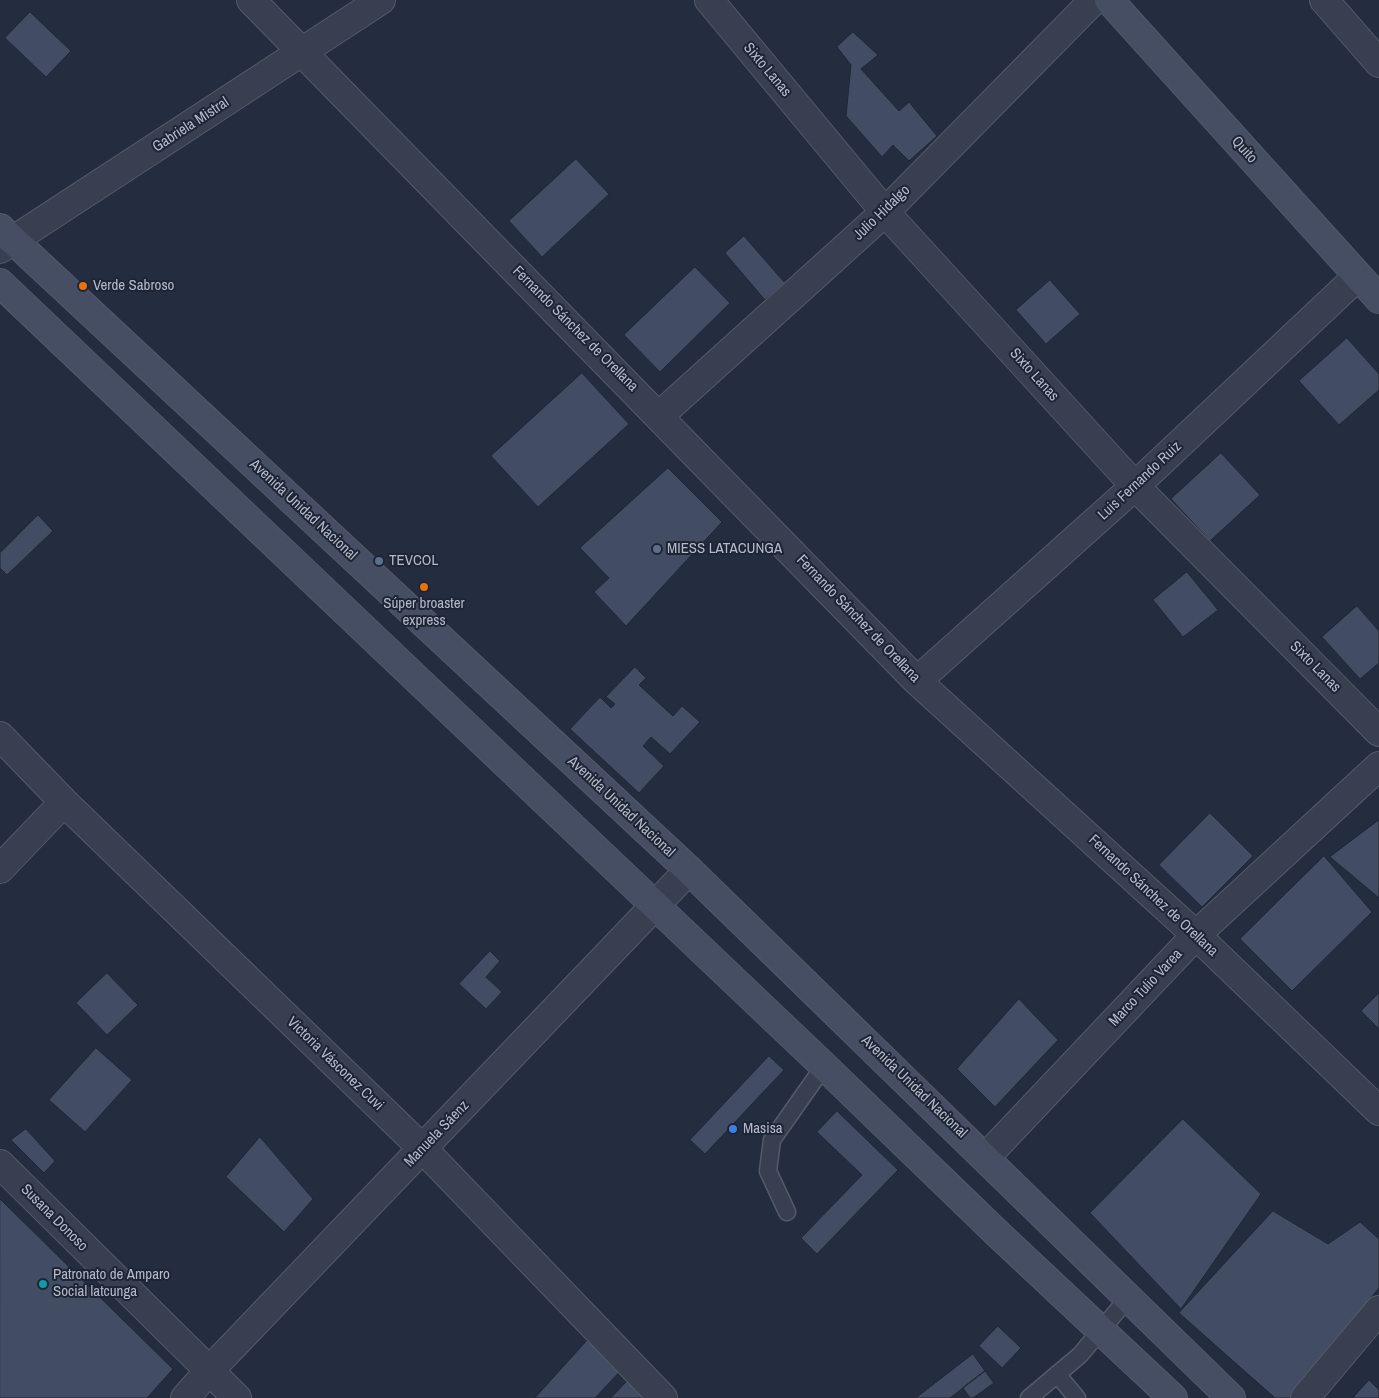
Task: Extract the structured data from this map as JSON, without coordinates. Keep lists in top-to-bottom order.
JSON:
{
  "streets": {
    "main road": ["Quito", "Avenida Unidad Nacional"],
    "street": [
      "Sixto Lanas",
      "Gabriela Mistral",
      "Julio Hidalgo",
      "Fernando Sánchez de Orellana",
      "Luis Fernando Ruiz",
      "Marco Tulio Varea",
      "Victoria Vásconez Cuvi",
      "Manuela Sáenz",
      "Susana Donoso"
    ]
  },
  "crossings": [
    ["Sixto Lanas", "Julio Hidalgo"],
    ["Sixto Lanas", "Luis Fernando Ruiz"],
    ["Gabriela Mistral", "Fernando Sánchez de Orellana"],
    ["Gabriela Mistral", "Avenida Unidad Nacional"],
    ["Quito", "Luis Fernando Ruiz"],
    ["Julio Hidalgo", "Fernando Sánchez de Orellana"],
    ["Fernando Sánchez de Orellana", "Luis Fernando Ruiz"],
    ["Fernando Sánchez de Orellana", "Marco Tulio Varea"],
    ["Avenida Unidad Nacional", "Marco Tulio Varea"],
    ["Avenida Unidad Nacional", "Manuela Sáenz"],
    ["Victoria Vásconez Cuvi", "Manuela Sáenz"],
    ["Manuela Sáenz", "Susana Donoso"]
  ],
  "places": [
    "Verde Sabroso",
    "MIESS LATACUNGA",
    "TEVCOL",
    "Súper broaster express",
    "Masisa",
    "Patronato de Amparo Social latcunga"
  ]
}
